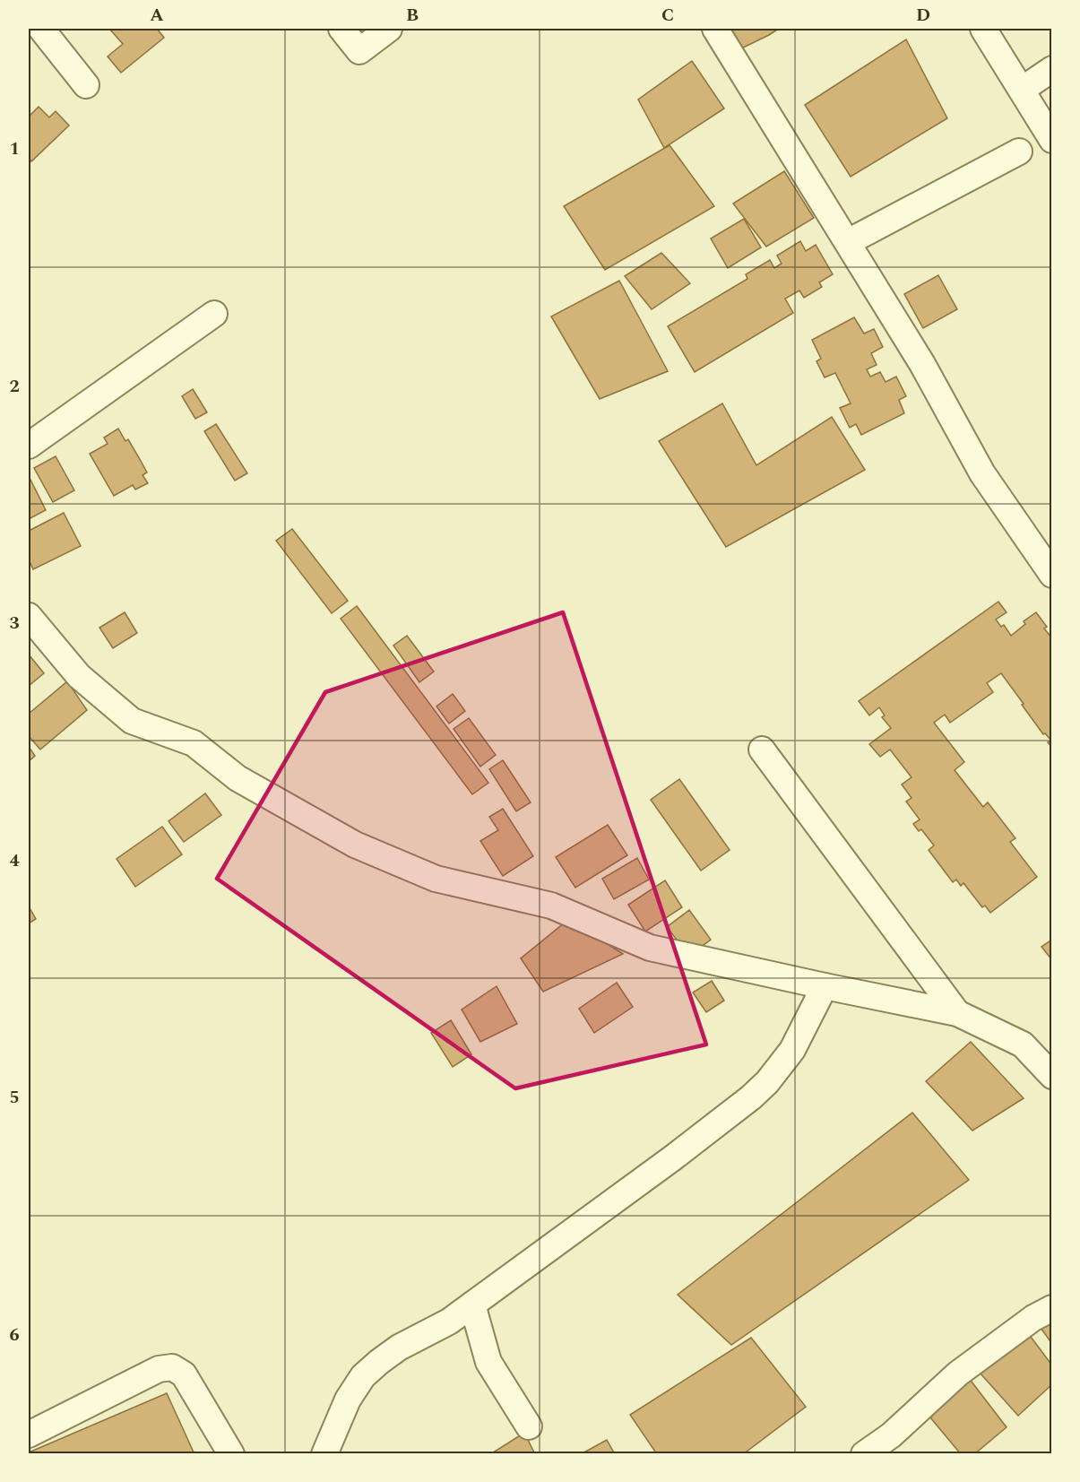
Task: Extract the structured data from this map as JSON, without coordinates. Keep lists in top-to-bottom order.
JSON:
{
  "grid": {
    "columns": [
      "A",
      "B",
      "C",
      "D"
    ],
    "rows": [
      "1",
      "2",
      "3",
      "4",
      "5",
      "6"
    ]
  }
}
